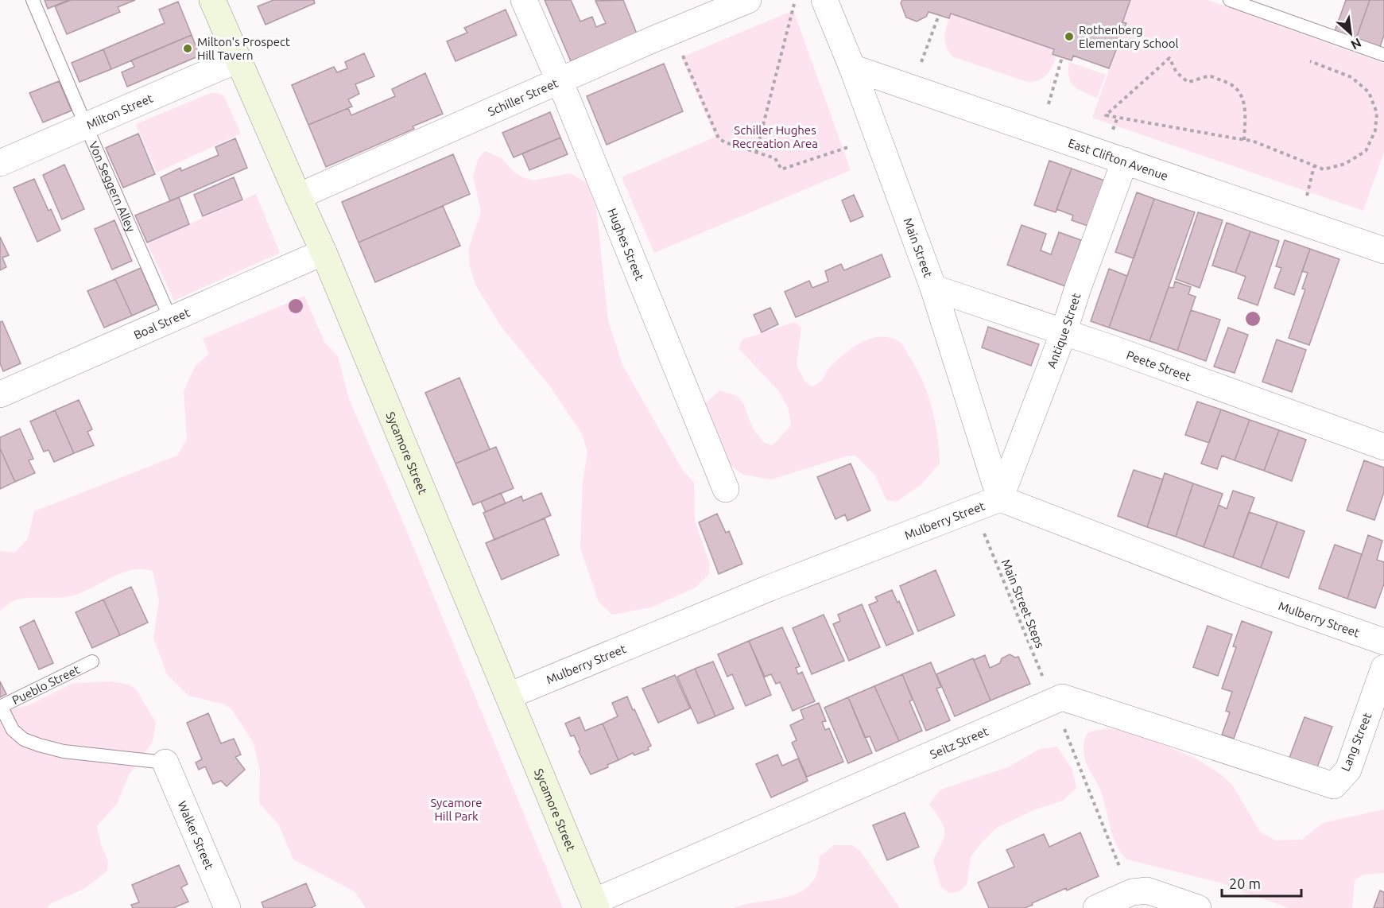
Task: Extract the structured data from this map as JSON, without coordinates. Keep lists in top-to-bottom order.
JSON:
{
  "streets": {
    "main road": ["Sycamore Street"],
    "street": [
      "Schiller Street",
      "Milton Street",
      "East Clifton Avenue",
      "Hughes Street",
      "Main Street",
      "Boal Street",
      "Antique Street",
      "Peete Street",
      "Mulberry Street",
      "Seitz Street",
      "Lang Street",
      "Walker Street"
    ],
    "lane": ["Von Seggern Alley", "Pueblo Street"],
    "path": ["Main Street Steps"]
  },
  "crossings": [
    ["Schiller Street", "Hughes Street"],
    ["Schiller Street", "Sycamore Street"],
    ["Milton Street", "Von Seggern Alley"],
    ["Milton Street", "Sycamore Street"],
    ["East Clifton Avenue", "Main Street"],
    ["East Clifton Avenue", "Antique Street"],
    ["Von Seggern Alley", "Boal Street"],
    ["Main Street", "Antique Street"],
    ["Main Street", "Peete Street"],
    ["Main Street", "Mulberry Street"],
    ["Boal Street", "Sycamore Street"],
    ["Antique Street", "Peete Street"],
    ["Antique Street", "Mulberry Street"],
    ["Sycamore Street", "Mulberry Street"],
    ["Sycamore Street", "Seitz Street"],
    ["Seitz Street", "Lang Street"]
  ],
  "parks": ["Schiller Hughes Recreation Area", "Sycamore Hill Park"],
  "places": ["Rothenberg Elementary School", "Milton's Prospect Hill Tavern"],
  "scale_bar": "20 m",
  "north": "bottom right"
}
